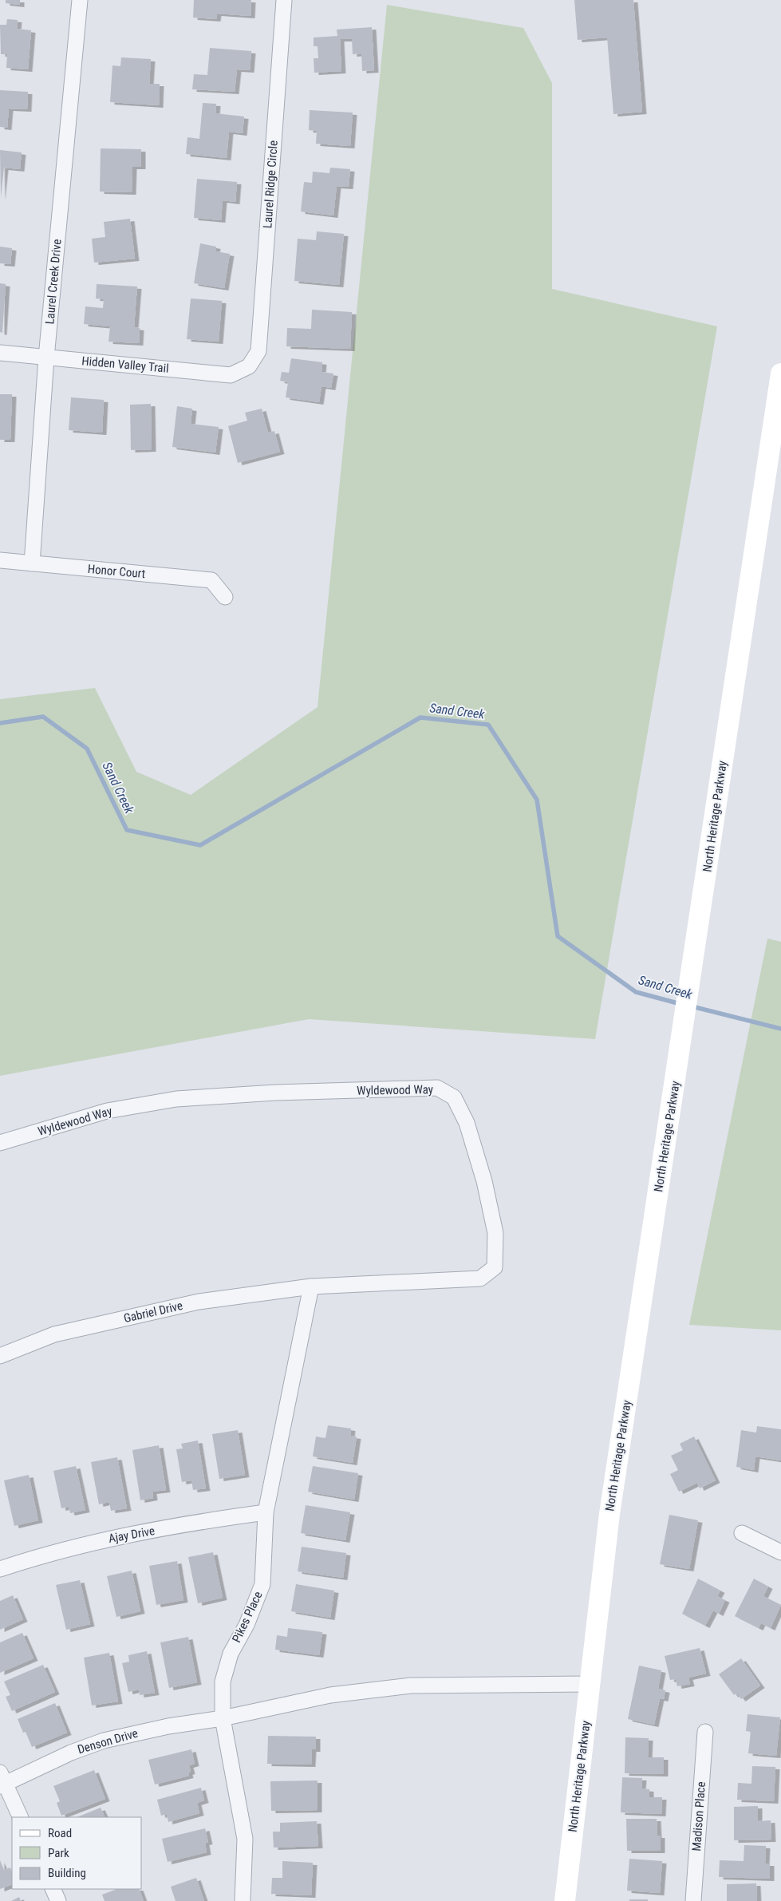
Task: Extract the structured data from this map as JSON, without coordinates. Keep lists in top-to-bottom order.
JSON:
{
  "streets": {
    "main road": ["North Heritage Parkway"],
    "street": [
      "Laurel Ridge Circle",
      "Laurel Creek Drive",
      "Hidden Valley Trail",
      "Honor Court",
      "Wyldewood Way",
      "Gabriel Drive",
      "Ajay Drive",
      "Pikes Place",
      "Denson Drive",
      "Madison Place"
    ]
  },
  "crossings": [
    ["Laurel Ridge Circle", "Hidden Valley Trail"],
    ["Laurel Creek Drive", "Hidden Valley Trail"],
    ["Laurel Creek Drive", "Honor Court"],
    ["North Heritage Parkway", "Denson Drive"],
    ["Wyldewood Way", "Gabriel Drive"],
    ["Wyldewood Way", "Pikes Place"],
    ["Gabriel Drive", "Pikes Place"],
    ["Ajay Drive", "Pikes Place"],
    ["Pikes Place", "Denson Drive"]
  ],
  "water": ["Sand Creek"],
  "legend": ["Road", "Park", "Building"]
}
